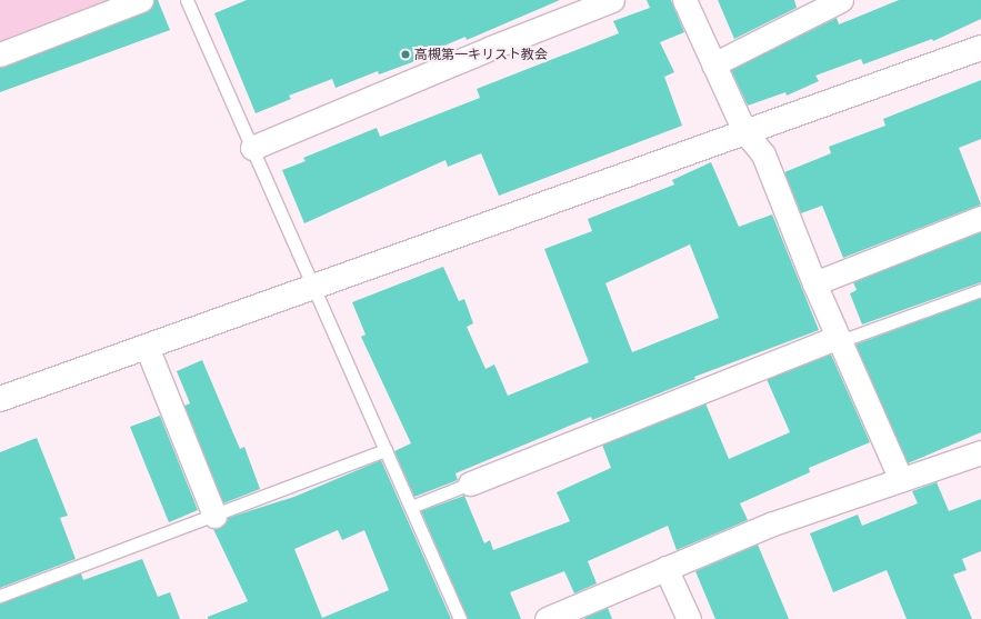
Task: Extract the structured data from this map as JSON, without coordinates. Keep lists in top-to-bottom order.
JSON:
{
  "places": ["高槻第一キリスト教会"]
}
